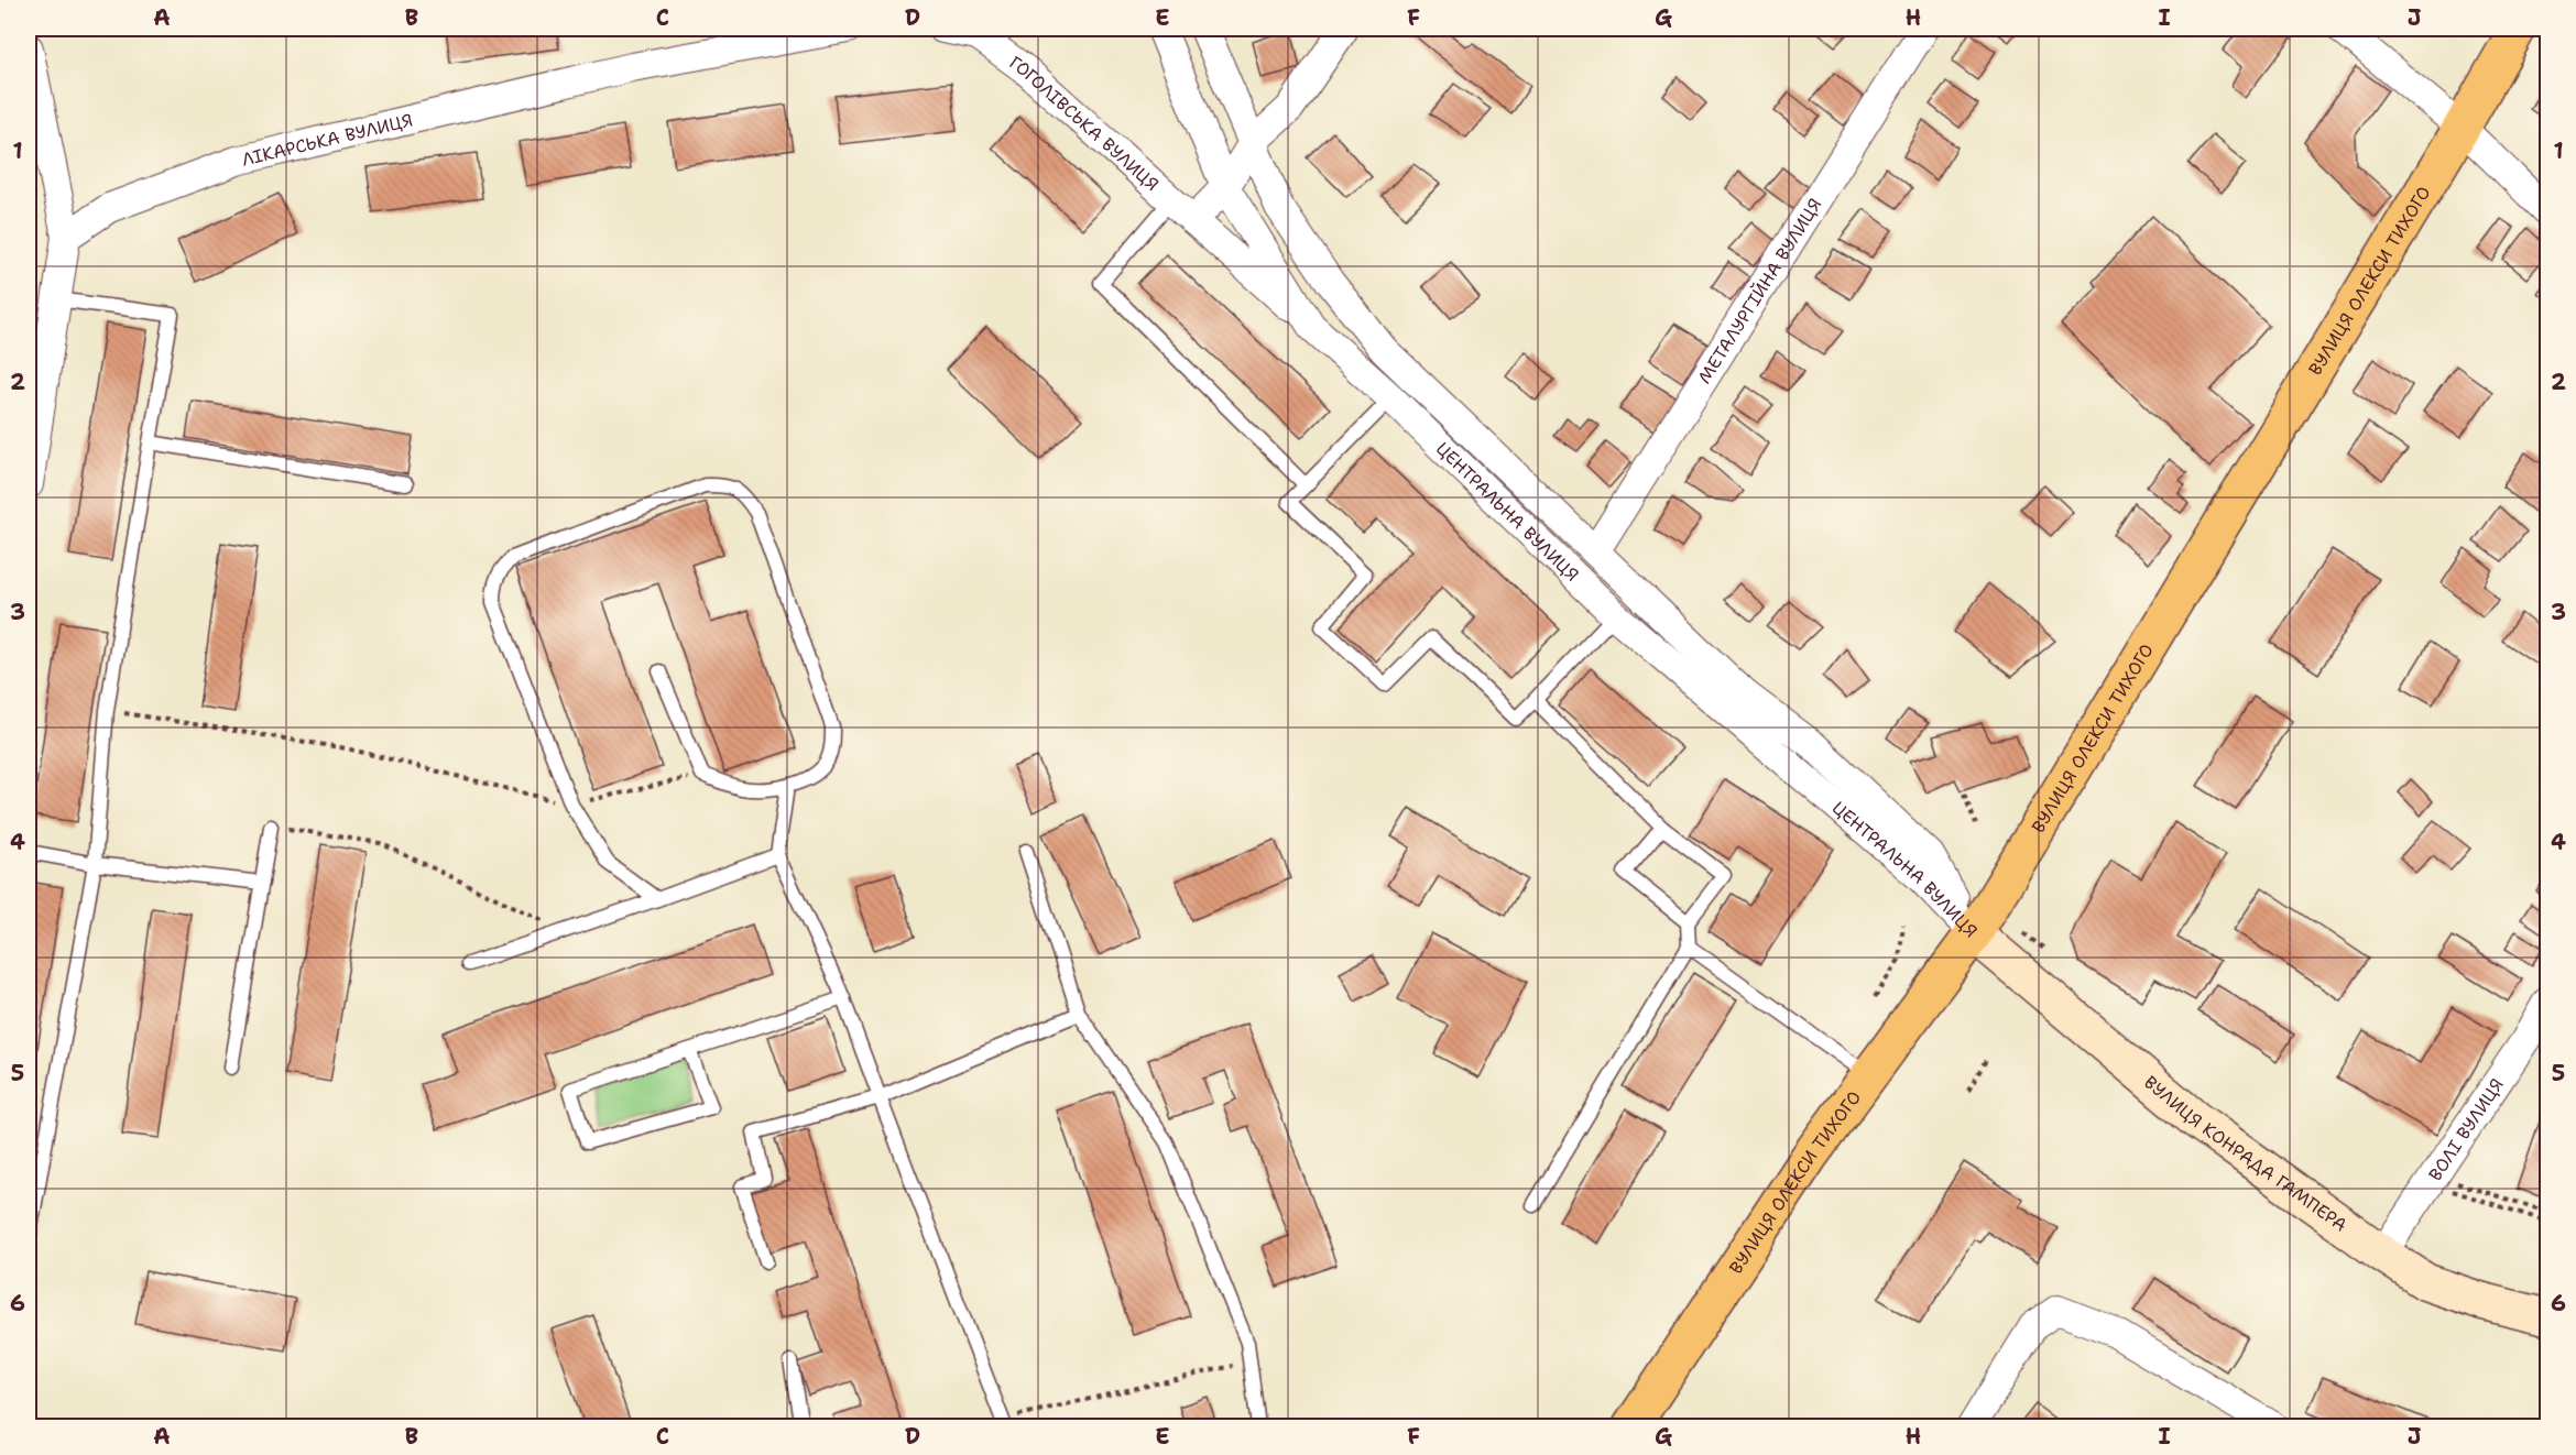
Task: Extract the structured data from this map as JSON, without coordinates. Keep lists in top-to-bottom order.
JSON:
{
  "streets": {
    "main road": ["ВУЛИЦЯ ОЛЕКСИ ТИХОГО", "ВУЛИЦЯ КОНРАДА ГАМПЕРА"],
    "street": [
      "ГОГОЛІВСЬКА ВУЛИЦЯ",
      "ЛІКАРСЬКА ВУЛИЦЯ",
      "МЕТАЛУРГІЙНА ВУЛИЦЯ",
      "ЦЕНТРАЛЬНА ВУЛИЦЯ",
      "ВОЛІ ВУЛИЦЯ"
    ]
  },
  "crossings": [
    ["ГОГОЛІВСЬКА ВУЛИЦЯ", "ЦЕНТРАЛЬНА ВУЛИЦЯ"],
    ["ВУЛИЦЯ ОЛЕКСИ ТИХОГО", "ЦЕНТРАЛЬНА ВУЛИЦЯ"],
    ["ВУЛИЦЯ ОЛЕКСИ ТИХОГО", "ВУЛИЦЯ КОНРАДА ГАМПЕРА"],
    ["МЕТАЛУРГІЙНА ВУЛИЦЯ", "ЦЕНТРАЛЬНА ВУЛИЦЯ"],
    ["ЦЕНТРАЛЬНА ВУЛИЦЯ", "ВУЛИЦЯ КОНРАДА ГАМПЕРА"],
    ["ВОЛІ ВУЛИЦЯ", "ВУЛИЦЯ КОНРАДА ГАМПЕРА"]
  ],
  "grid": {
    "columns": [
      "A",
      "B",
      "C",
      "D",
      "E",
      "F",
      "G",
      "H",
      "I",
      "J"
    ],
    "rows": [
      "1",
      "2",
      "3",
      "4",
      "5",
      "6"
    ]
  }
}
